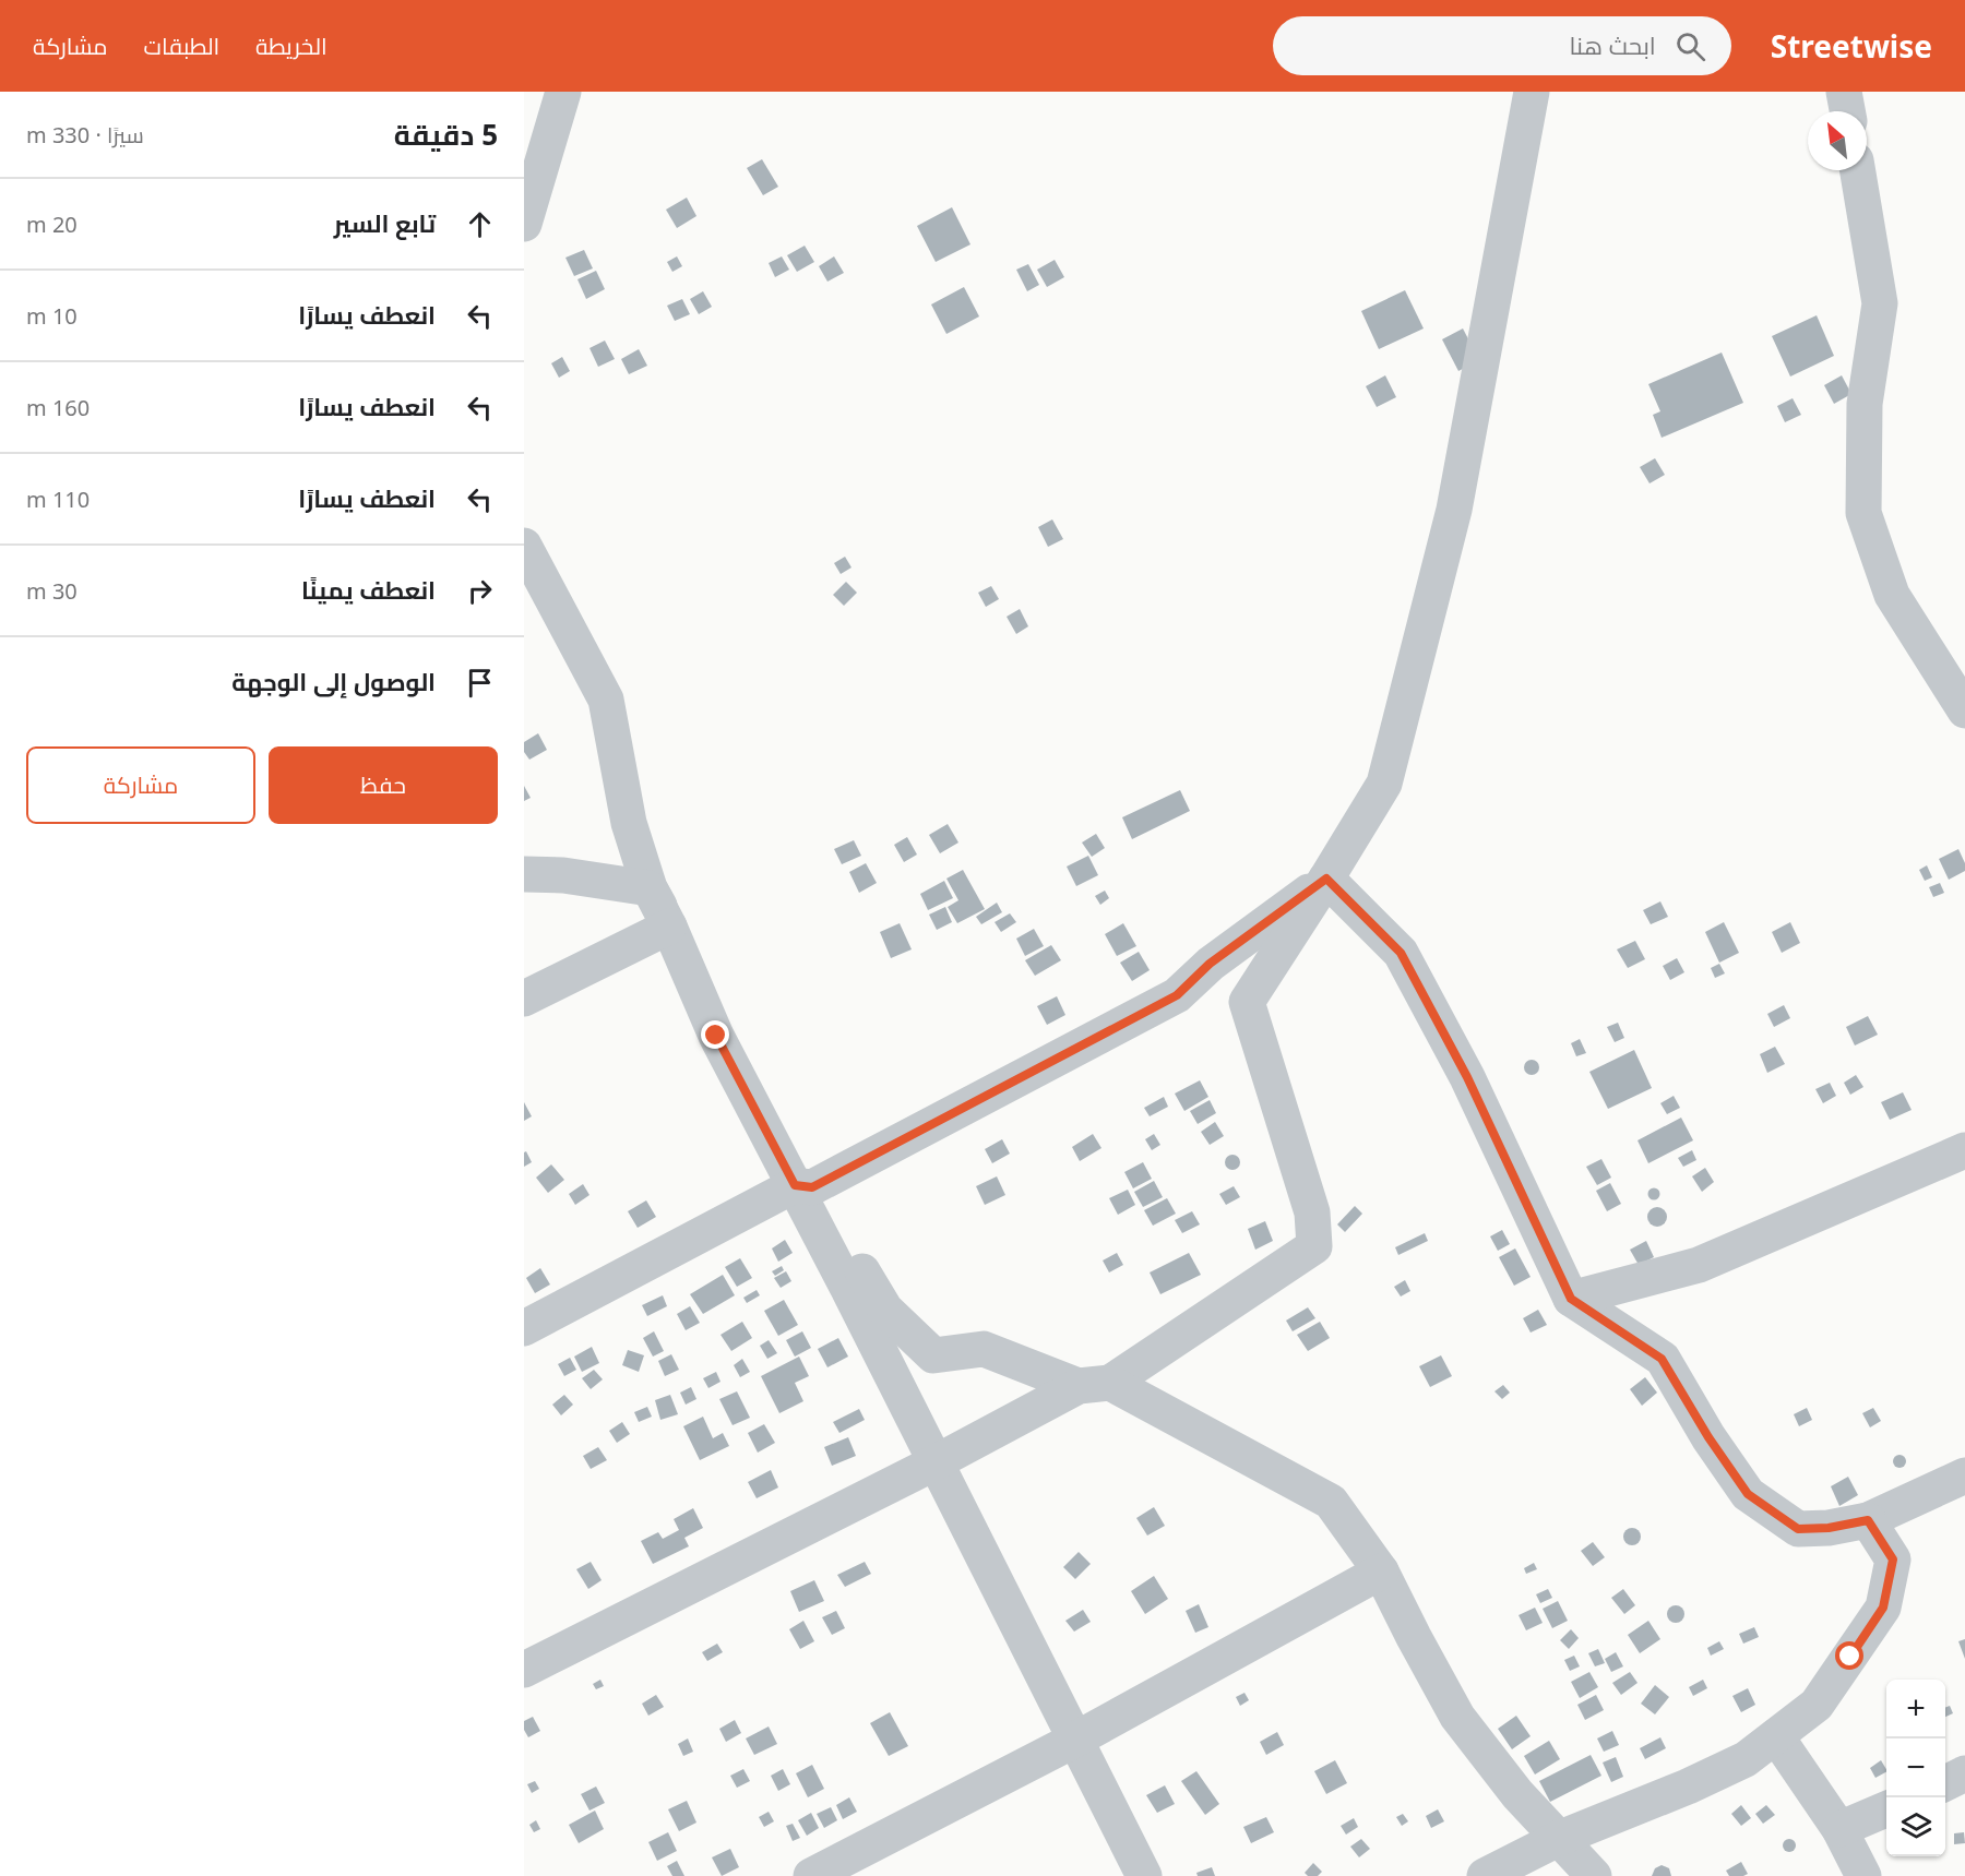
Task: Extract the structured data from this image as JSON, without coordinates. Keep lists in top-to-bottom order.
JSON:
{
  "north": "top left",
  "page": {
    "header": "Streetwise",
    "search": "ابحث هنا",
    "nav": ["الخريطة", "الطبقات", "مشاركة"],
    "heading": ["5 دقيقة", "سيرًا · 330 m"],
    "list": [
      ["تابع السير", "20 m"],
      ["انعطف يسارًا", "10 m"],
      ["انعطف يسارًا", "160 m"],
      ["انعطف يسارًا", "110 m"],
      ["انعطف يمينًا", "30 m"],
      "الوصول إلى الوجهة"
    ],
    "buttons": ["حفظ", "مشاركة"],
    "map_buttons": ["+", "−"]
  }
}
